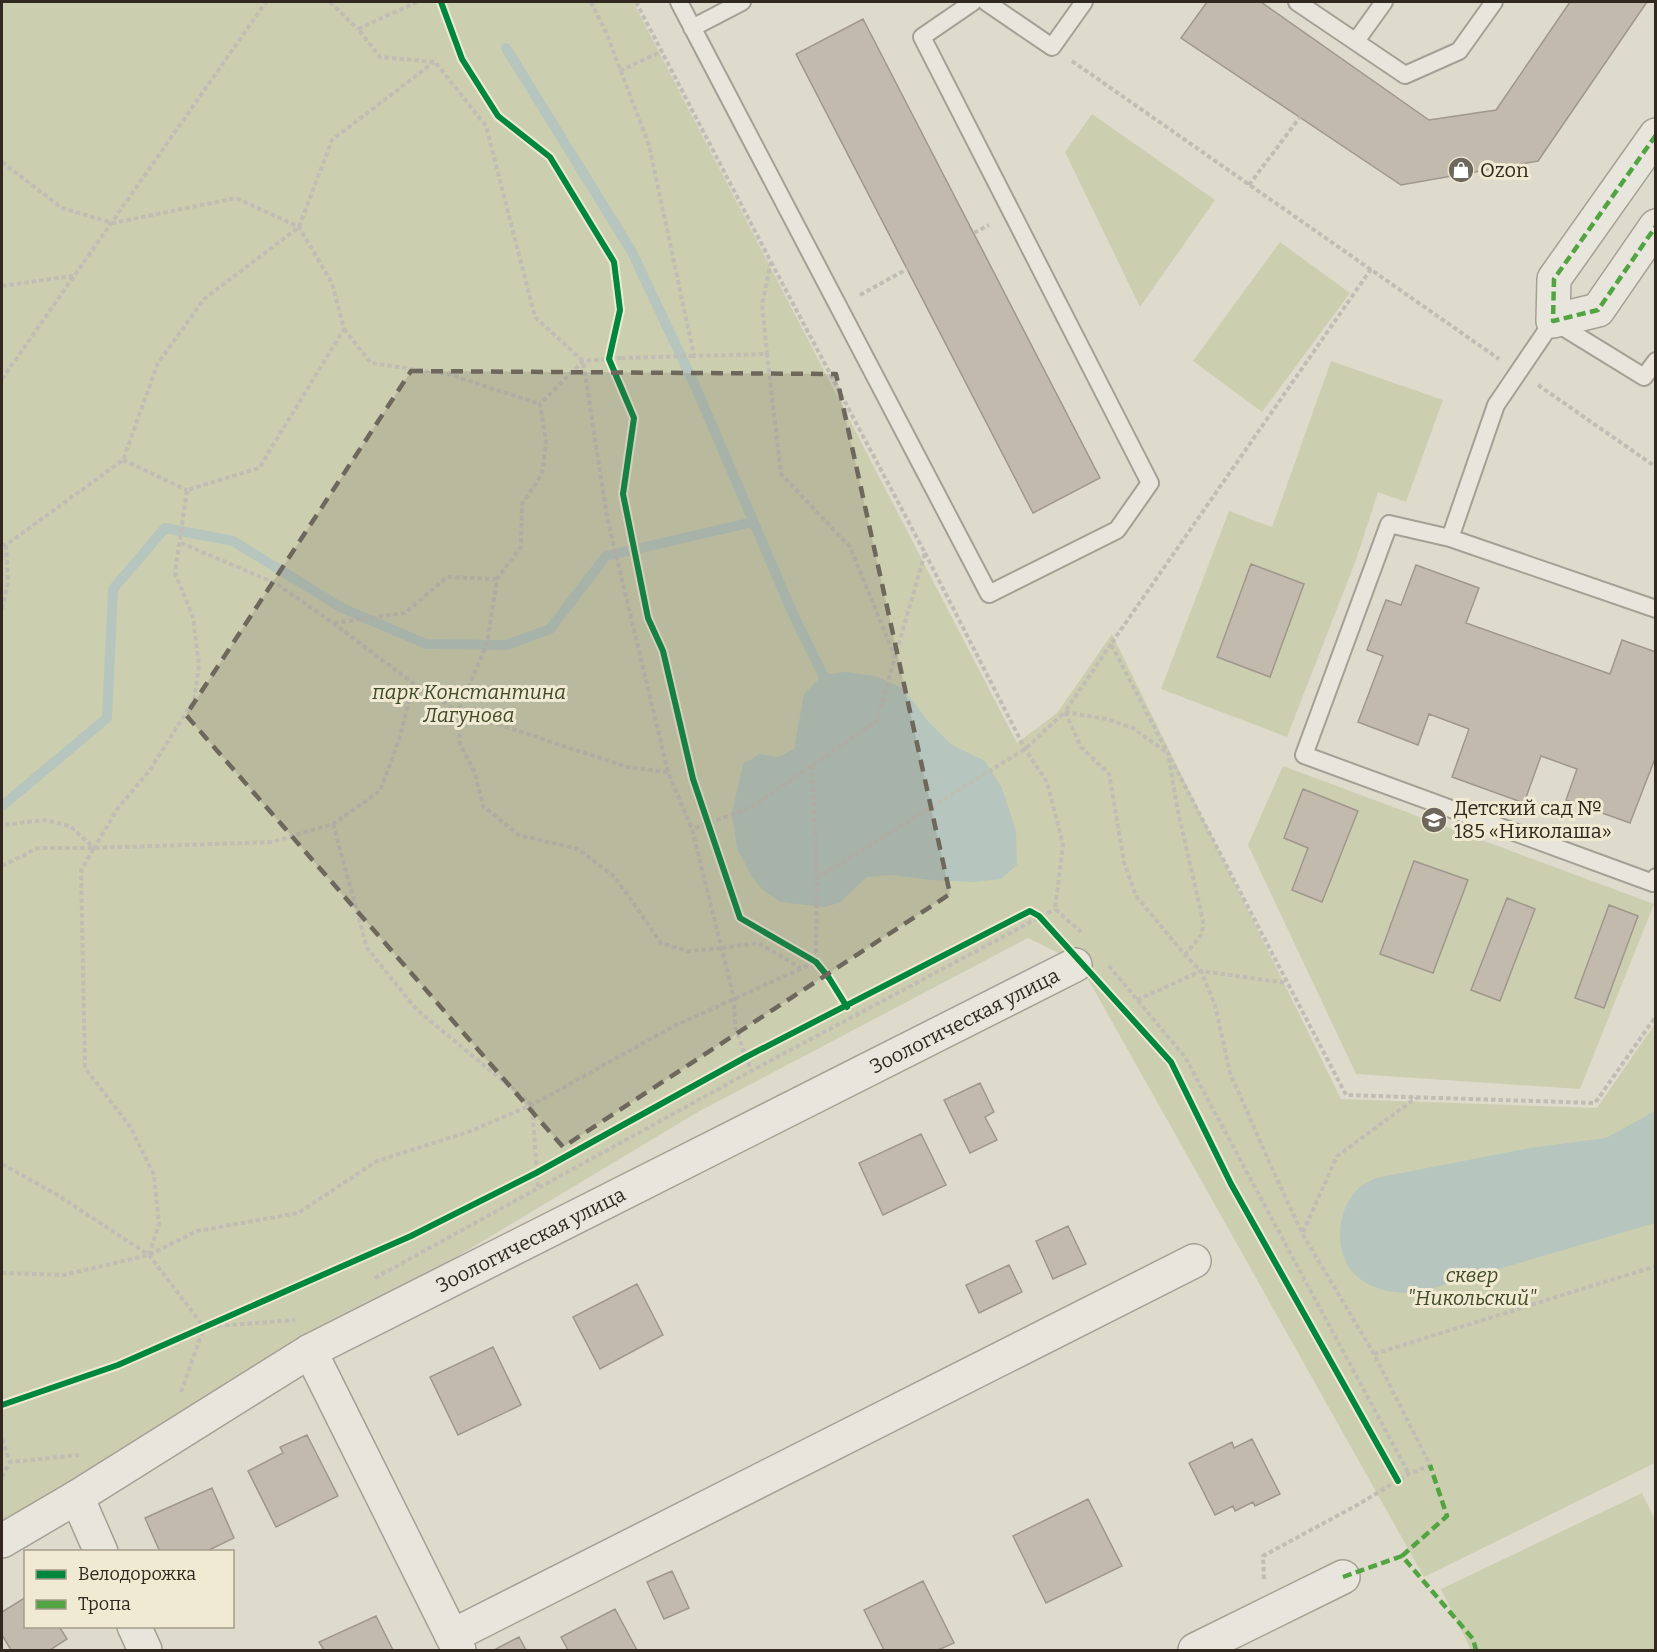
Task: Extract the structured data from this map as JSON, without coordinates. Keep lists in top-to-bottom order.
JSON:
{
  "streets": {
    "street": ["Зоологическая улица"]
  },
  "parks": ["парк Константина Лагунова", "сквер \"Никольский\""],
  "places": {
    "shop": ["Ozon"],
    "school or university": ["Детский сад № 185 «Николаша»"]
  },
  "legend": ["Велодорожка", "Тропа"]
}
